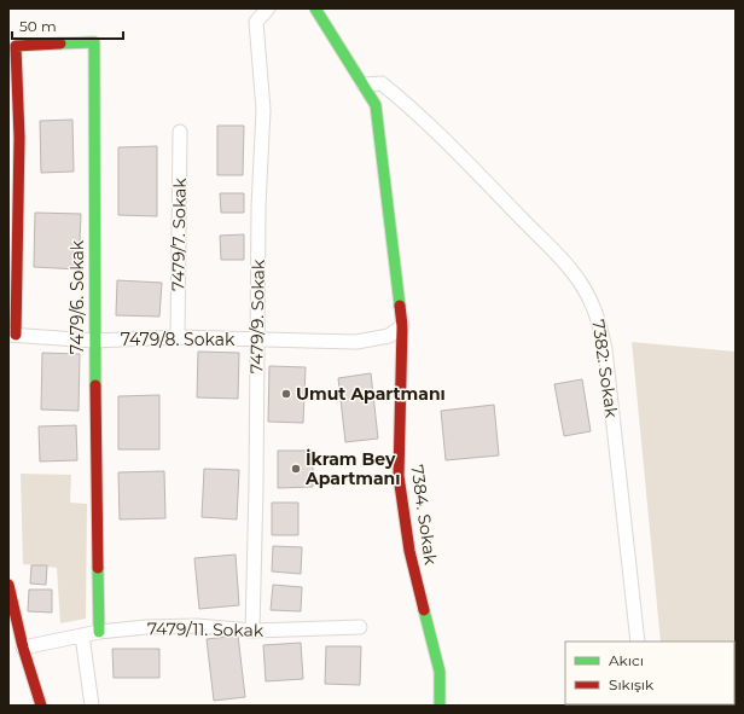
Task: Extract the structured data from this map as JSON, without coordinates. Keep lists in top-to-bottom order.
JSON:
{
  "streets": {
    "street": [
      "7479/7. Sokak",
      "7479/6. Sokak",
      "7479/9. Sokak",
      "7479/8. Sokak",
      "7382: Sokak",
      "7384. Sokak",
      "7479/11. Sokak"
    ]
  },
  "crossings": [
    ["7479/7. Sokak", "7479/8. Sokak"],
    ["7479/6. Sokak", "7479/8. Sokak"],
    ["7479/6. Sokak", "7479/11. Sokak"],
    ["7479/9. Sokak", "7479/8. Sokak"],
    ["7479/9. Sokak", "7479/11. Sokak"],
    ["7479/8. Sokak", "7384. Sokak"]
  ],
  "places": ["Umut Apartmanı", "İkram Bey Apartmanı"],
  "legend": ["Akıcı", "Sıkışık"],
  "scale_bar": "50 m"
}
